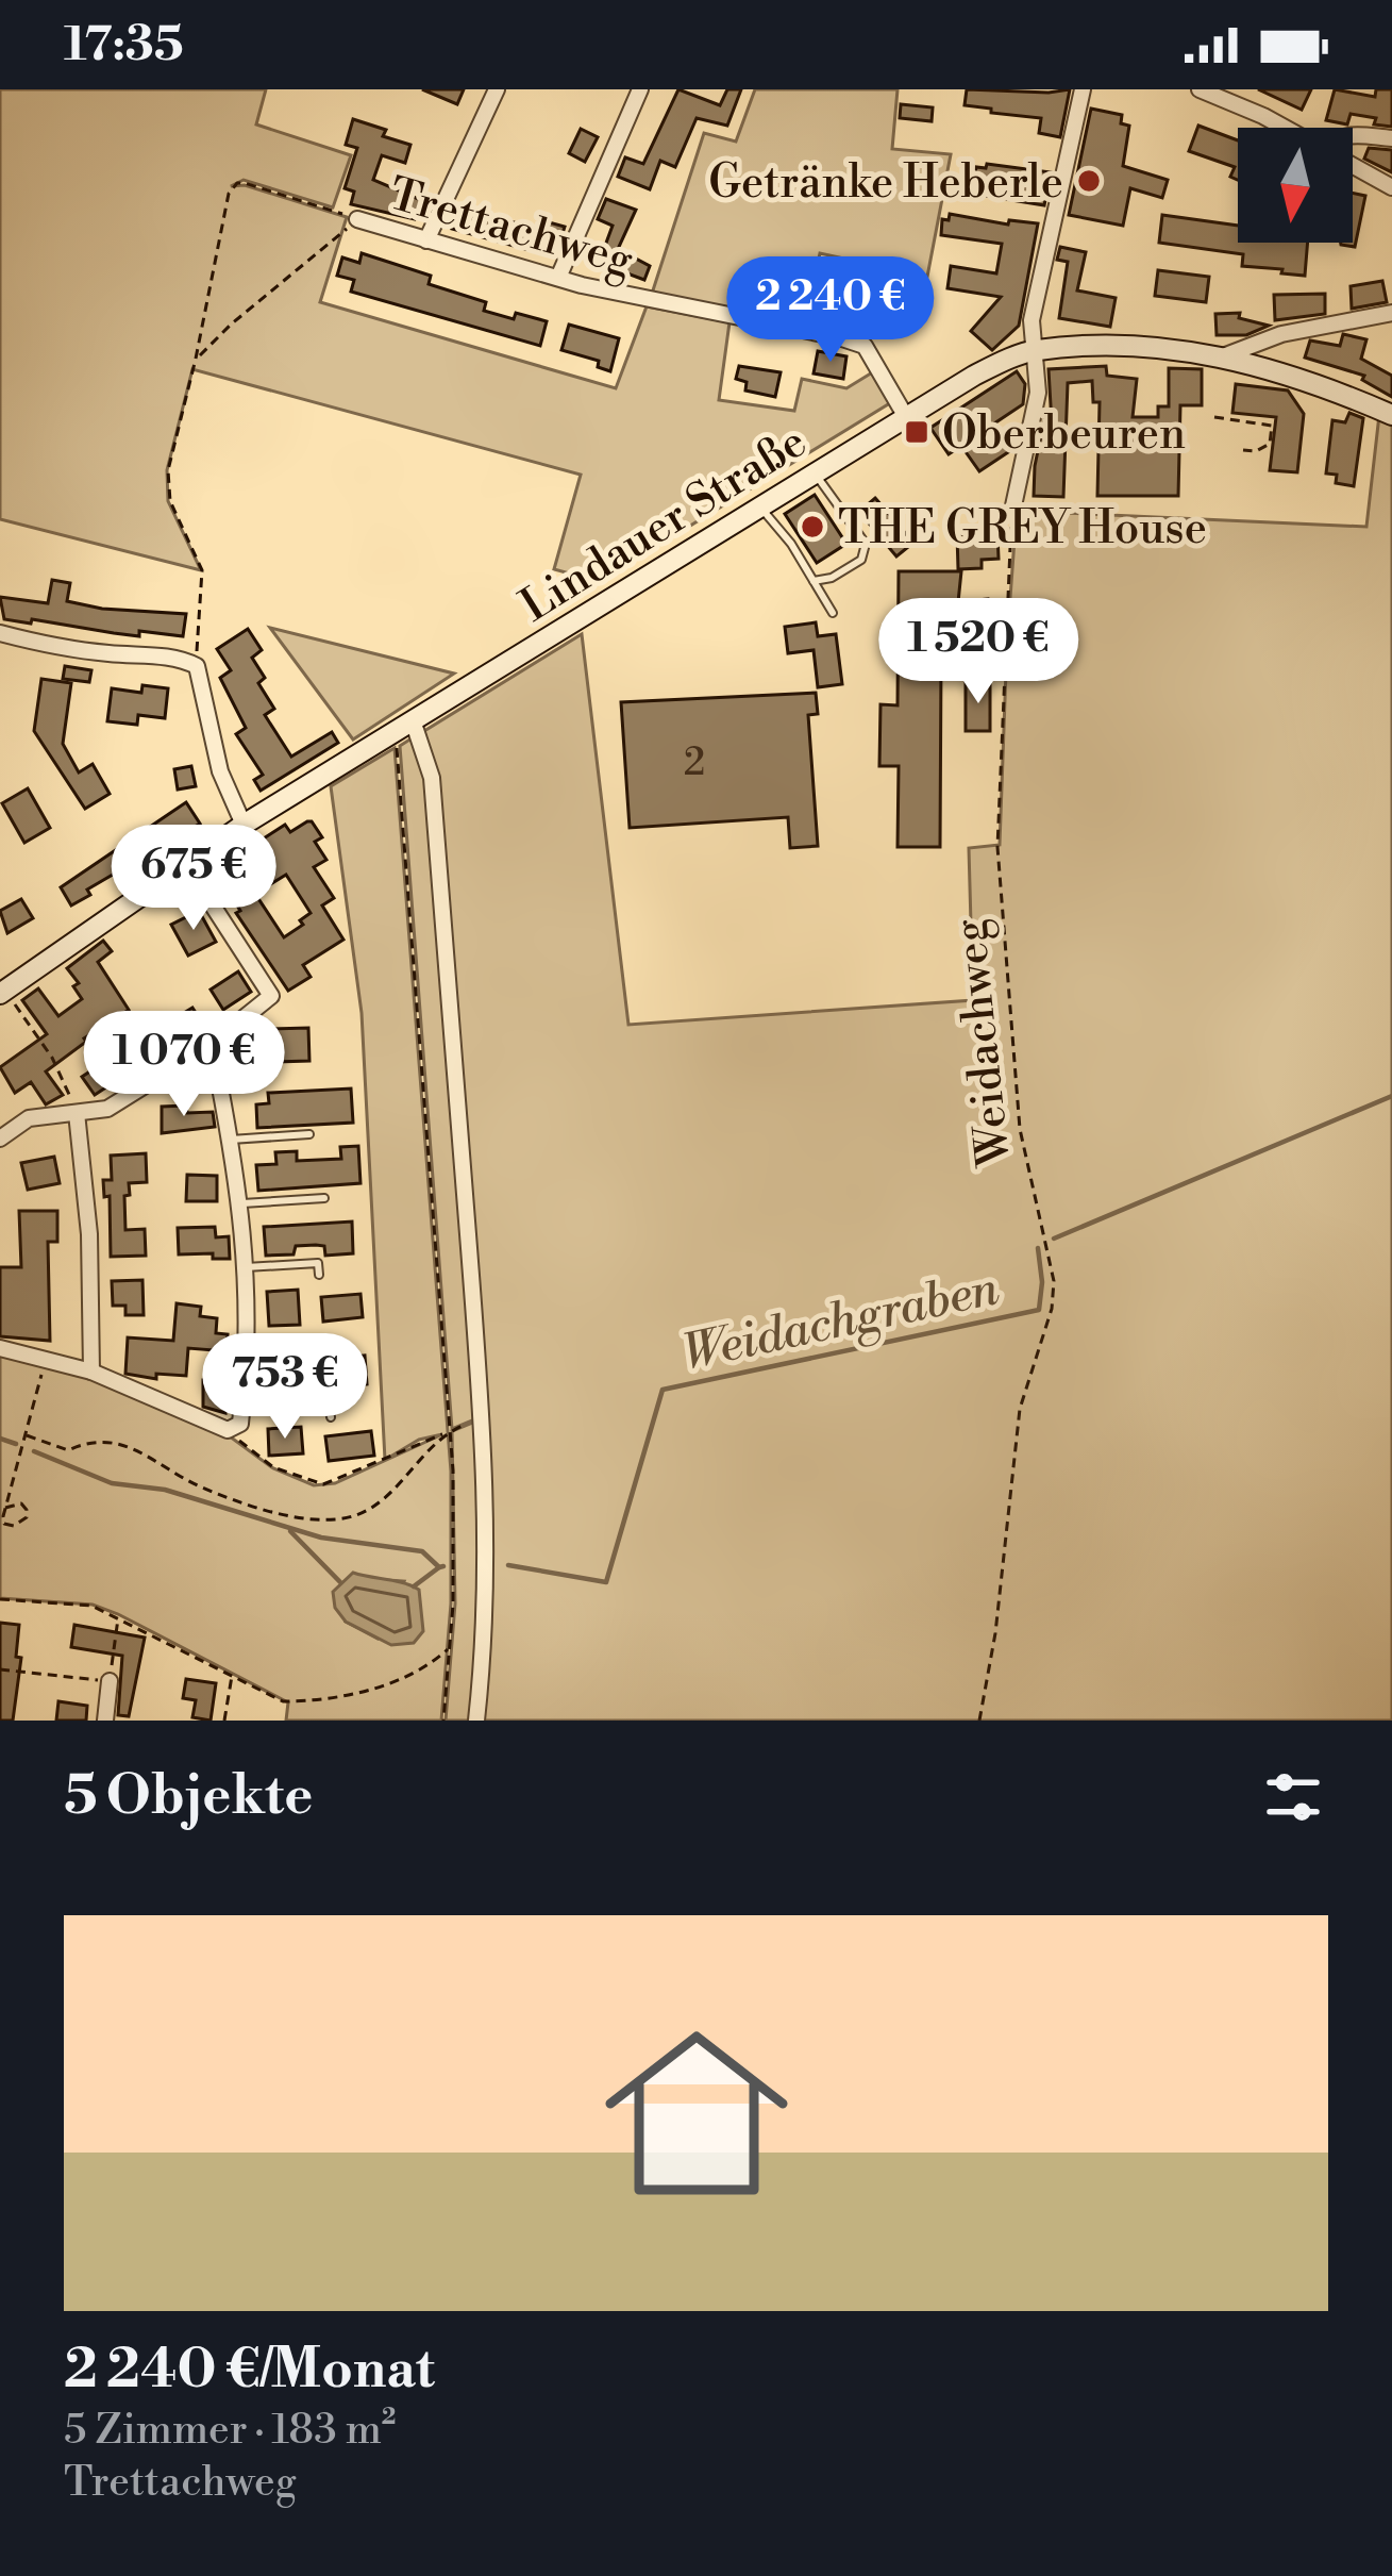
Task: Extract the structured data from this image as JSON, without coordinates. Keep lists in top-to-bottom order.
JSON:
{
  "streets": {
    "main road": ["Lindauer Straße"],
    "street": ["Trettachweg"],
    "path": ["Weidachweg"]
  },
  "crossings": [
    ["Trettachweg", "Lindauer Straße"]
  ],
  "water": ["Weidachgraben"],
  "places": {
    "other": ["Getränke Heberle", "THE GREY House"],
    "transit": ["Oberbeuren"]
  },
  "house_numbers": ["2"],
  "north": "bottom",
  "page": {
    "status": "17:35",
    "price": [
      "2 240 €",
      "1 520 €",
      "675 €",
      "1 070 €",
      "753 €"
    ],
    "heading": "5 Objekte",
    "list": [
      {
        "name": "2 240 €/Monat",
        "note": "5 Zimmer · 183 m² · Trettachweg"
      }
    ]
  }
}
